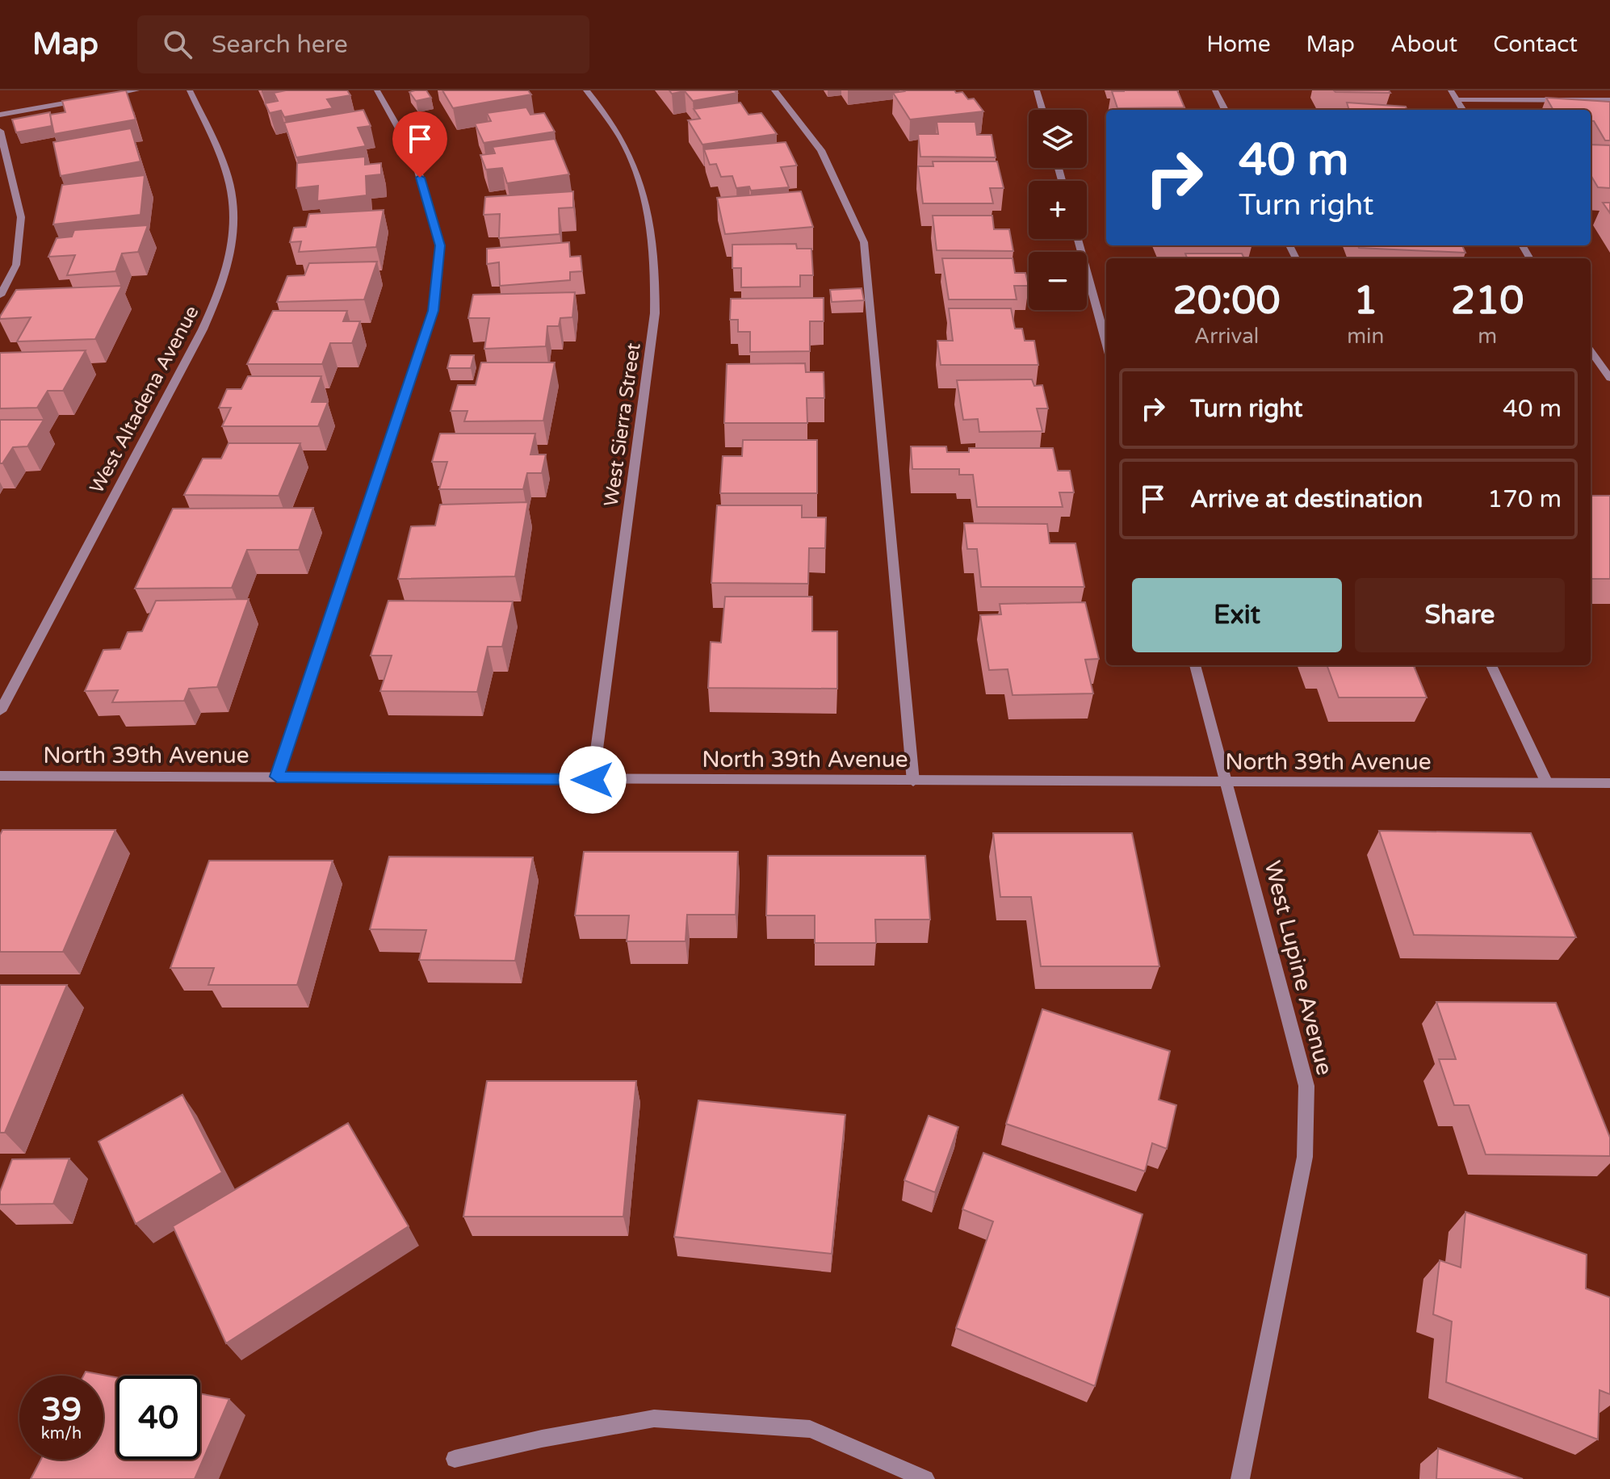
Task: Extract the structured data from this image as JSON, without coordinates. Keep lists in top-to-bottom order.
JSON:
{
  "streets": {
    "street": [
      "West Altadena Avenue",
      "West Sierra Street",
      "North 39th Avenue",
      "West Lupine Avenue"
    ]
  },
  "crossings": [
    ["West Sierra Street", "North 39th Avenue"],
    ["North 39th Avenue", "West Lupine Avenue"]
  ],
  "page": {
    "header": "Map",
    "search": "Search here",
    "nav": [
      "Home",
      "Map",
      "About",
      "Contact"
    ],
    "map_buttons": ["+", "−"],
    "turn": ["40 m", "Turn right"],
    "eta": [
      "20:00",
      "Arrival",
      "1",
      "min",
      "210",
      "m"
    ],
    "list": [
      {
        "name": "Turn right",
        "value": "40 m"
      },
      {
        "name": "Arrive at destination",
        "value": "170 m"
      }
    ],
    "buttons": ["Exit", "Share"],
    "speed": "39 km/h",
    "limit": "40"
  }
}
